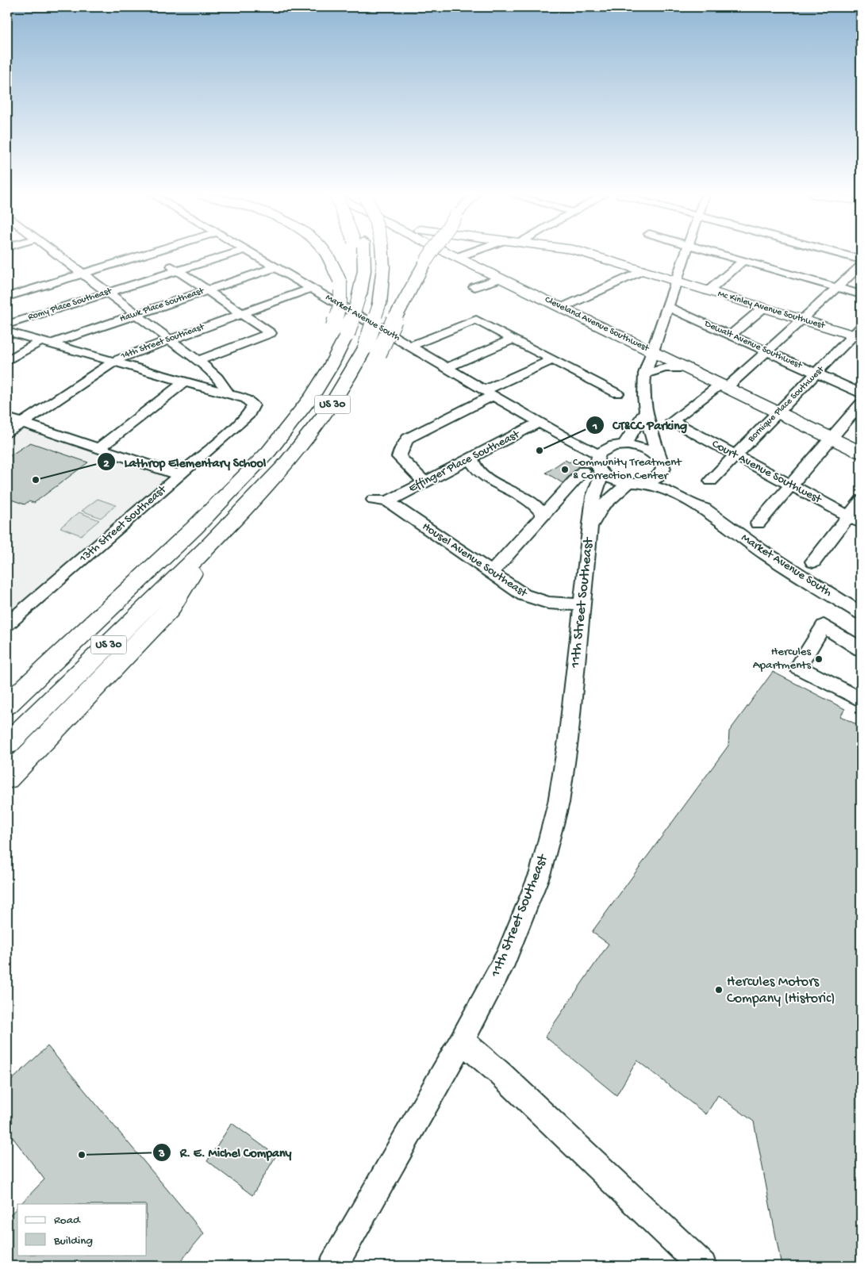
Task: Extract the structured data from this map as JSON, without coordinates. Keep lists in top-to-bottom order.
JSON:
{
  "streets": {
    "main road": ["Mc Kinley Avenue Southwest", "Cleveland Avenue Southwest", "US 30"],
    "street": [
      "Romy Place Southeast",
      "Hawk Place Southeast",
      "Market Avenue South",
      "14th Street Southeast",
      "Dewalt Avenue Southwest",
      "Bornique Place Southwest",
      "Effinger Place Southeast",
      "Court Avenue Southwest",
      "13th Street Southeast",
      "Housel Avenue Southeast",
      "11th Street Southeast"
    ]
  },
  "crossings": [
    ["Hawk Place Southeast", "Market Avenue South"],
    ["Mc Kinley Avenue Southwest", "Bornique Place Southwest"],
    ["Market Avenue South", "14th Street Southeast"],
    ["Market Avenue South", "Effinger Place Southeast"],
    ["Market Avenue South", "11th Street Southeast"],
    ["Cleveland Avenue Southwest", "Bornique Place Southwest"],
    ["Cleveland Avenue Southwest", "Court Avenue Southwest"],
    ["Dewalt Avenue Southwest", "Bornique Place Southwest"],
    ["Bornique Place Southwest", "Court Avenue Southwest"],
    ["Effinger Place Southeast", "Housel Avenue Southeast"],
    ["Housel Avenue Southeast", "11th Street Southeast"]
  ],
  "places": [
    "CT&CC Parking",
    "Community Treatment & Correction Center",
    "Lathrop Elementary School",
    "Hercules Apartments",
    "Hercules Motors Company (Historic)",
    "R. E. Michel Company"
  ],
  "legend": ["Road", "Building"]
}
